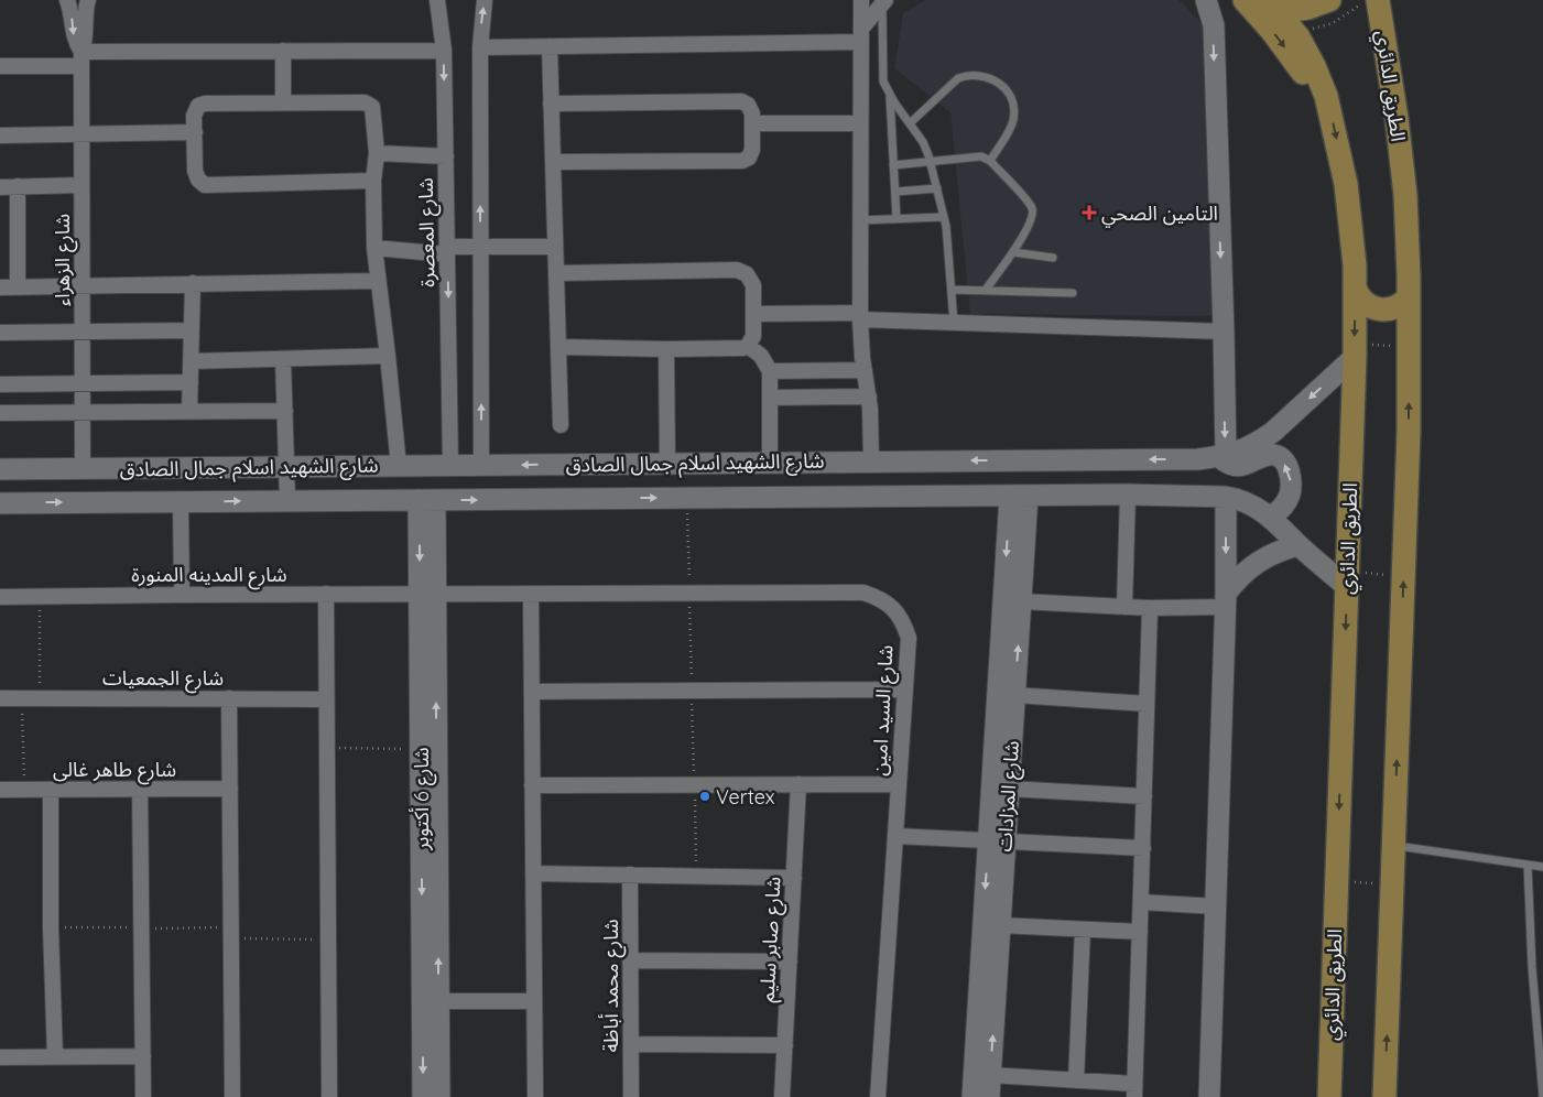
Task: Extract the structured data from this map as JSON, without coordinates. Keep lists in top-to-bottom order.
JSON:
{
  "streets": {
    "main road": ["الطريق الدائري"],
    "street": [
      "شارع المعصرة",
      "شارع الزهراء",
      "شارع الشهيد اسلام جمال الصادق",
      "شارع المدينه المنورة",
      "شارع الجمعيات",
      "شارع السيد امين",
      "شارع طاهر غالى",
      "شارع المزادات",
      "شارع 6 أكتوبر",
      "شارع صابر سليم",
      "شارع محمد أباظة"
    ]
  },
  "crossings": [
    ["الطريق الدائري", "شارع الشهيد اسلام جمال الصادق"],
    ["شارع المعصرة", "شارع الشهيد اسلام جمال الصادق"],
    ["شارع الزهراء", "شارع الشهيد اسلام جمال الصادق"],
    ["شارع الشهيد اسلام جمال الصادق", "شارع المزادات"],
    ["شارع الشهيد اسلام جمال الصادق", "شارع 6 أكتوبر"],
    ["شارع المدينه المنورة", "شارع السيد امين"],
    ["شارع المدينه المنورة", "شارع 6 أكتوبر"],
    ["شارع السيد امين", "شارع 6 أكتوبر"]
  ],
  "places": {
    "health": ["التامين الصحي"],
    "other": ["Vertex"]
  }
}
